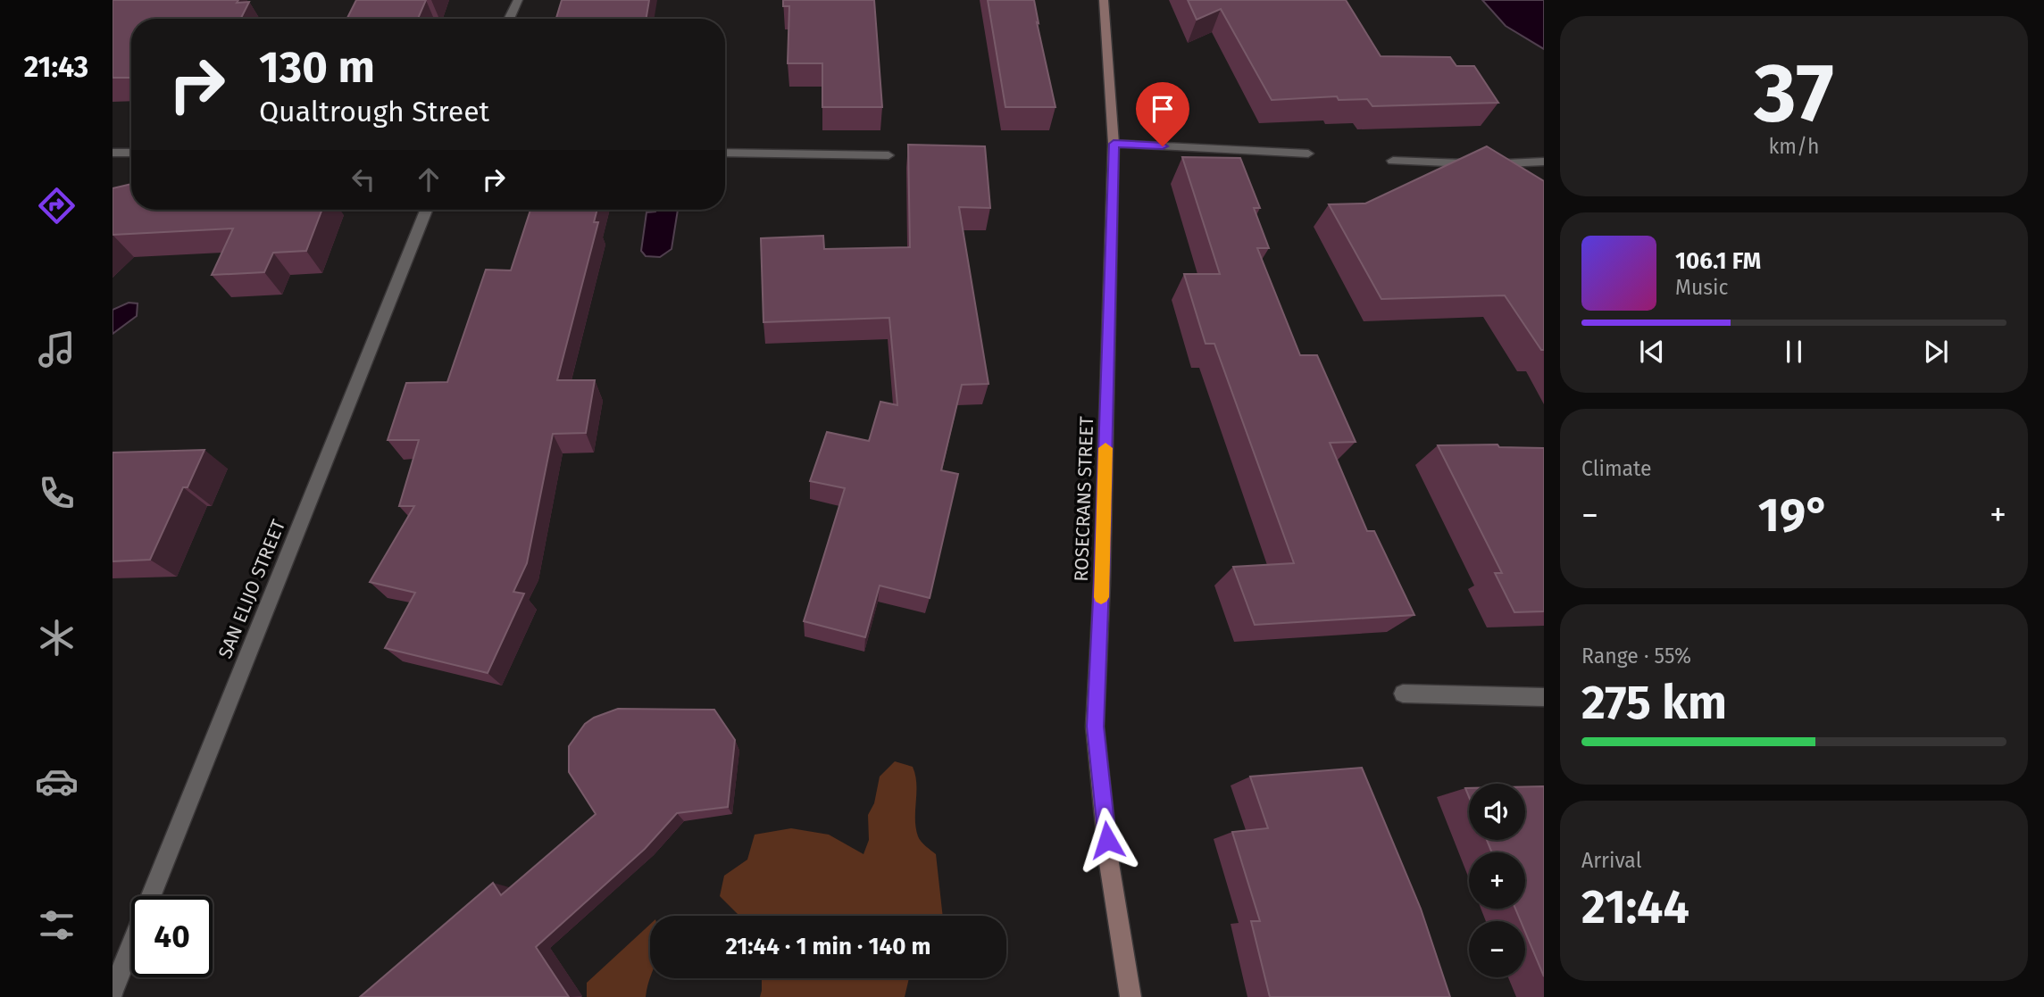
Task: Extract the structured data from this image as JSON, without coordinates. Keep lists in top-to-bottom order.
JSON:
{
  "streets": {
    "street": ["ROSECRANS STREET", "SAN ELIJO STREET"]
  },
  "page": {
    "tabs": "21:43",
    "tile": [
      ["37", "km/h"],
      "Climate",
      ["Range · 55%", "275 km"],
      ["Arrival", "21:44"]
    ],
    "turn": ["130 m", "Qualtrough Street"],
    "song": ["106.1 FM", "Music"],
    "heat": ["−", "19°", "+"],
    "map_buttons": ["+", "−"],
    "limit": "40",
    "trip": "21:44 · 1 min · 140 m"
  }
}
